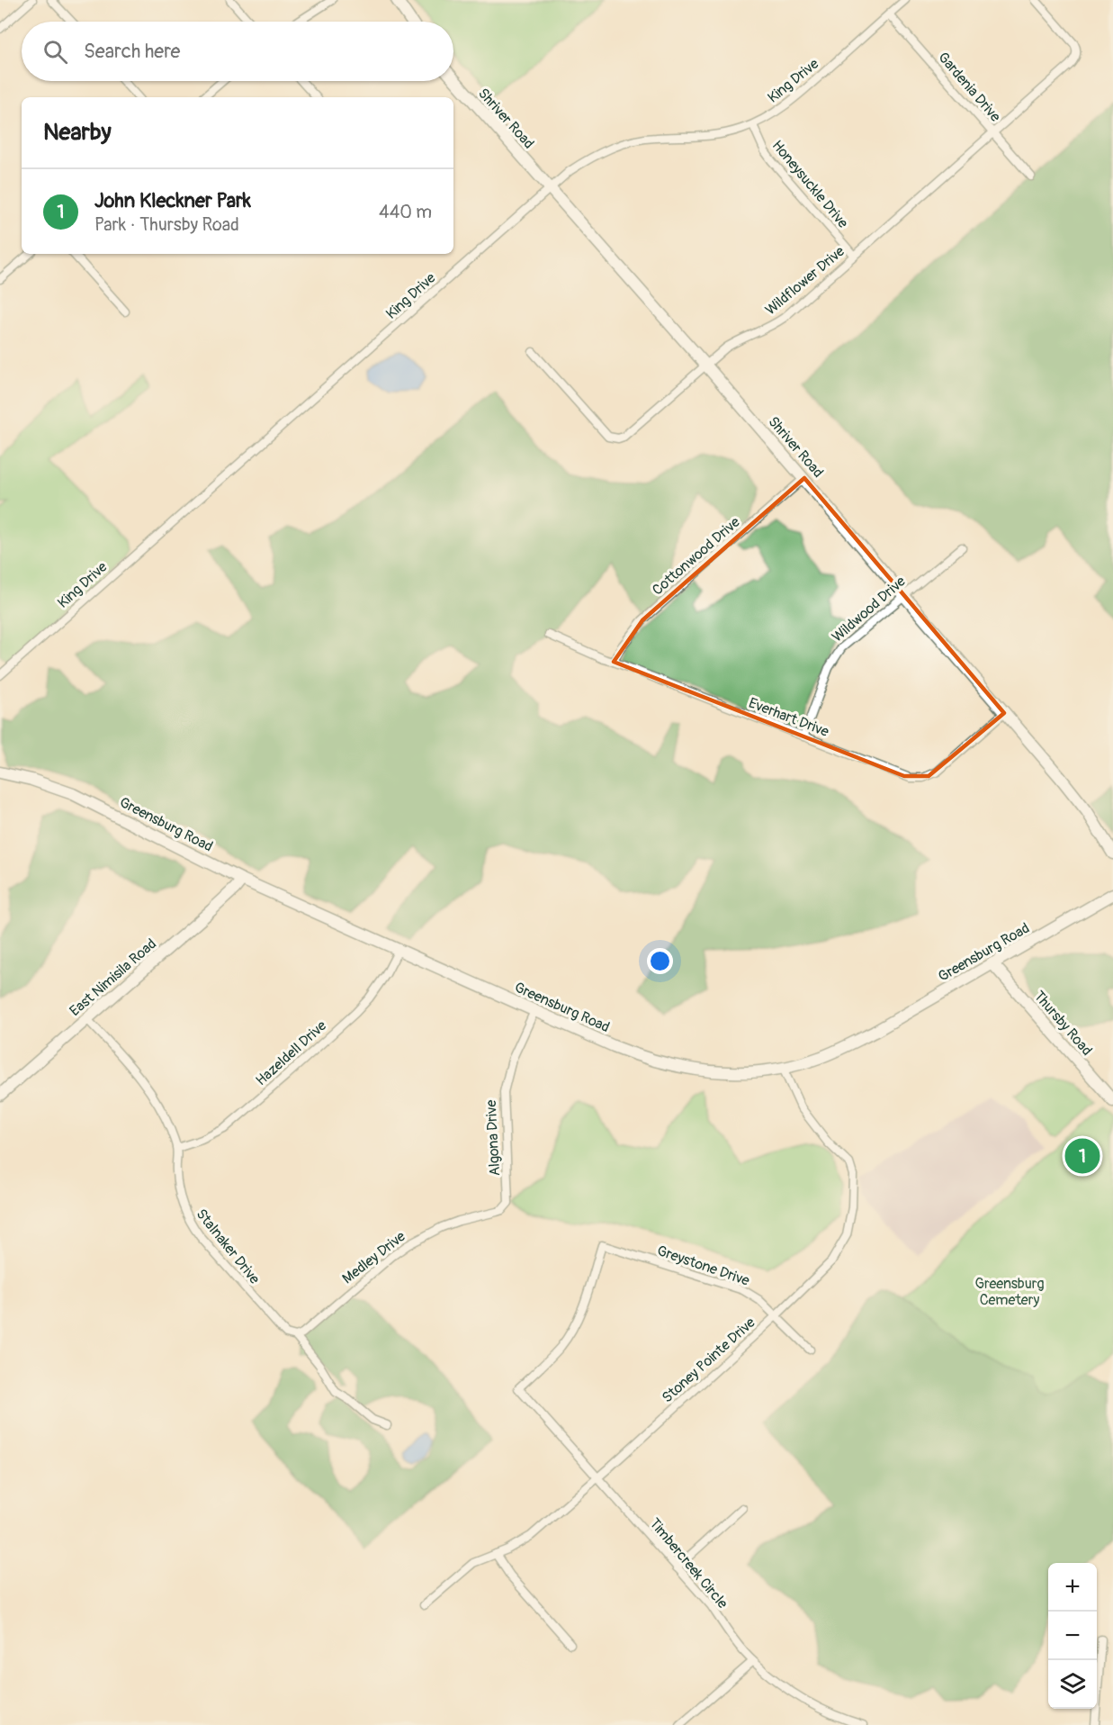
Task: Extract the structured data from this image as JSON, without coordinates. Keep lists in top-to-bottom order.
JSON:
{
  "streets": {
    "street": [
      "King Drive",
      "Gardenia Drive",
      "Shriver Road",
      "Honeysuckle Drive",
      "Wildflower Drive",
      "Cottonwood Drive",
      "Wildwood Drive",
      "Everhart Drive",
      "Greensburg Road",
      "East Nimisila Road",
      "Thursby Road",
      "Hazeldell Drive",
      "Algona Drive",
      "Stalnaker Drive",
      "Medley Drive",
      "Greystone Drive",
      "Stoney Pointe Drive",
      "Timbercreek Circle"
    ]
  },
  "crossings": [
    ["King Drive", "Gardenia Drive"],
    ["King Drive", "Shriver Road"],
    ["King Drive", "Honeysuckle Drive"],
    ["Gardenia Drive", "Wildflower Drive"],
    ["Shriver Road", "Wildflower Drive"],
    ["Shriver Road", "Cottonwood Drive"],
    ["Shriver Road", "Wildwood Drive"],
    ["Shriver Road", "Everhart Drive"],
    ["Honeysuckle Drive", "Wildflower Drive"],
    ["Cottonwood Drive", "Everhart Drive"],
    ["Wildwood Drive", "Everhart Drive"],
    ["Greensburg Road", "East Nimisila Road"],
    ["Greensburg Road", "Thursby Road"],
    ["Greensburg Road", "Hazeldell Drive"],
    ["Greensburg Road", "Algona Drive"],
    ["Greensburg Road", "Stoney Pointe Drive"],
    ["East Nimisila Road", "Stalnaker Drive"],
    ["Hazeldell Drive", "Stalnaker Drive"],
    ["Algona Drive", "Medley Drive"],
    ["Stalnaker Drive", "Medley Drive"],
    ["Greystone Drive", "Stoney Pointe Drive"],
    ["Greystone Drive", "Timbercreek Circle"],
    ["Stoney Pointe Drive", "Timbercreek Circle"]
  ],
  "parks": ["Greensburg Cemetery"],
  "page": {
    "search": "Search here",
    "heading": "Nearby",
    "list": [
      {
        "mark": "1",
        "name": "John Kleckner Park",
        "note": "Park · Thursby Road",
        "value": "440 m"
      }
    ],
    "pins": "1",
    "map_buttons": ["+", "−"]
  }
}
